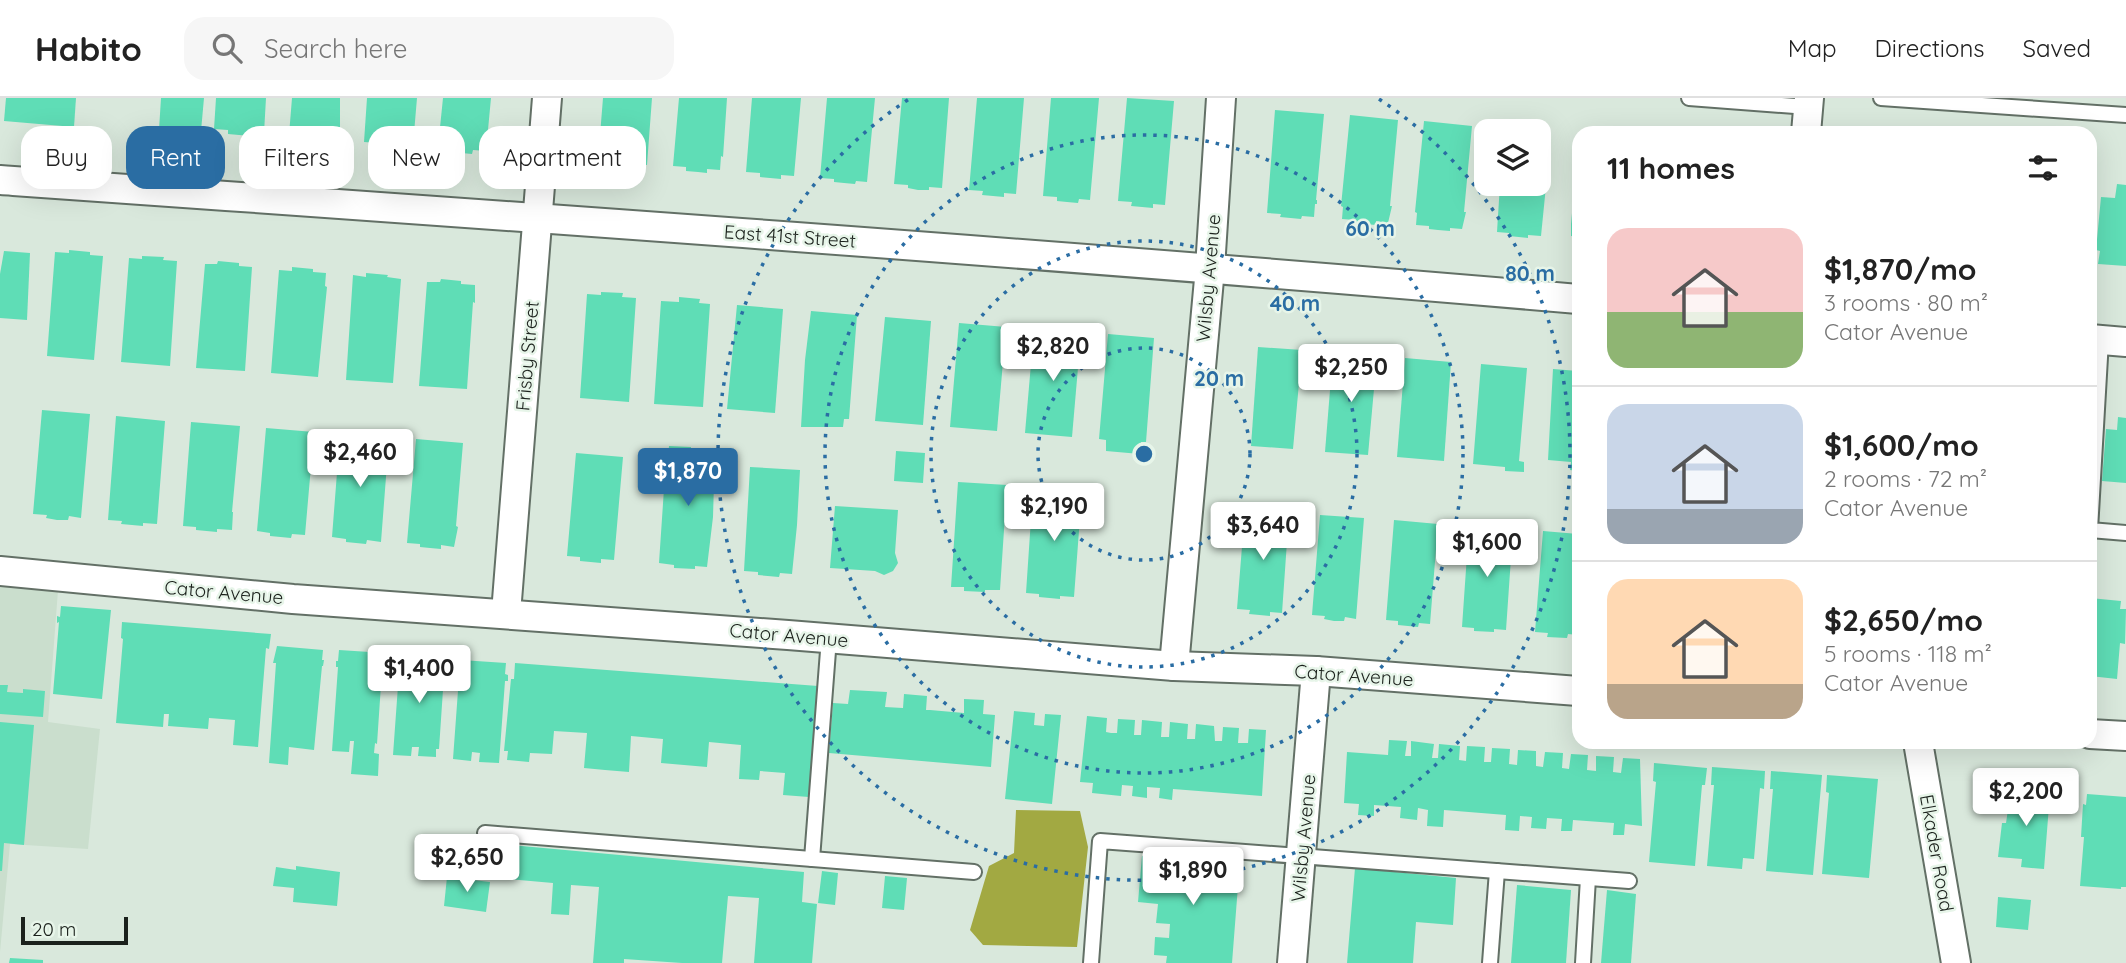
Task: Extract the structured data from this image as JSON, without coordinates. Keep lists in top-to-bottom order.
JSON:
{
  "streets": {
    "street": [
      "East 41st Street",
      "Wilsby Avenue",
      "Frisby Street",
      "Cator Avenue",
      "Elkader Road"
    ]
  },
  "crossings": [
    ["East 41st Street", "Wilsby Avenue"],
    ["East 41st Street", "Frisby Street"],
    ["Wilsby Avenue", "Cator Avenue"],
    ["Frisby Street", "Cator Avenue"]
  ],
  "scale_bar": "20 m",
  "page": {
    "header": "Habito",
    "search": "Search here",
    "nav": ["Map", "Directions", "Saved"],
    "chip": [
      "Buy",
      "Rent",
      "Filters",
      "New",
      "Apartment"
    ],
    "heading": "11 homes",
    "list": [
      {
        "name": "$1,870/mo",
        "note": "3 rooms · 80 m² · Cator Avenue"
      },
      {
        "name": "$1,600/mo",
        "note": "2 rooms · 72 m² · Cator Avenue"
      },
      {
        "name": "$2,650/mo",
        "note": "5 rooms · 118 m² · Cator Avenue"
      }
    ],
    "price": [
      "$2,820",
      "$2,250",
      "$2,460",
      "$1,870",
      "$2,190",
      "$3,640",
      "$1,600",
      "$1,400",
      "$2,200",
      "$2,650",
      "$1,890"
    ],
    "scale": "20 m"
  },
  "rings": [
    "60 m",
    "80 m",
    "40 m",
    "20 m"
  ]
}
